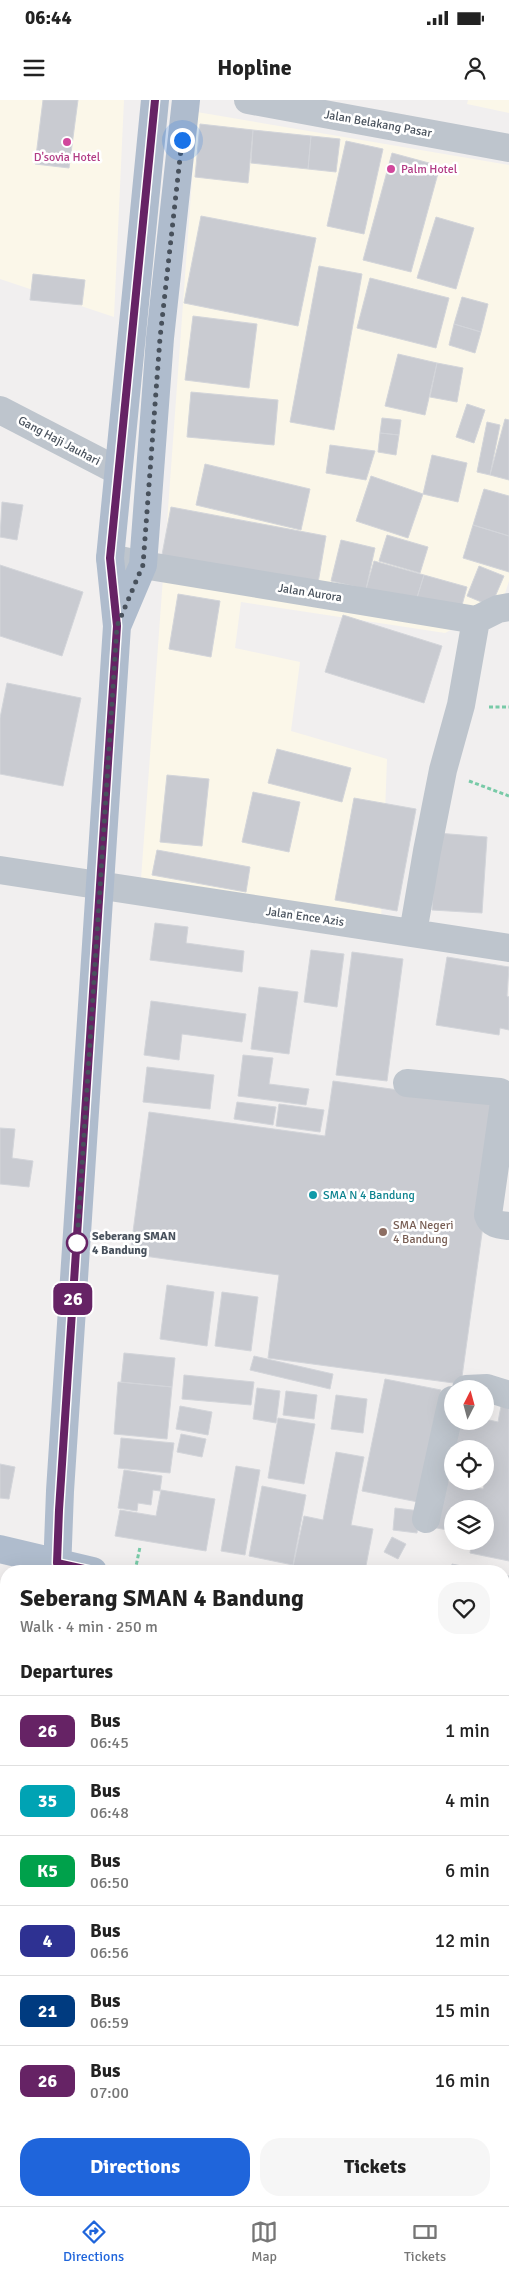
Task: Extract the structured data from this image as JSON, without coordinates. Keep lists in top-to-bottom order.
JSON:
{
  "streets": {
    "street": [
      "Jalan Belakang Pasar",
      "Gang Haji Jauhari",
      "Jalan Aurora",
      "Jalan Ence Azis"
    ]
  },
  "places": [
    "D'sovia Hotel",
    "Palm Hotel",
    "SMA N 4 Bandung",
    "SMA Negeri 4 Bandung",
    "Seberang SMAN 4 Bandung"
  ],
  "lines": ["bus line 26"],
  "north": "top",
  "page": {
    "status": "06:44",
    "header": "Hopline",
    "on_map": "26",
    "heading": [
      ["Seberang SMAN 4 Bandung", "Walk · 4 min · 250 m"],
      "Departures"
    ],
    "list": [
      {
        "mark": "26",
        "name": "Bus",
        "note": "06:45",
        "value": "1 min"
      },
      {
        "mark": "35",
        "name": "Bus",
        "note": "06:48",
        "value": "4 min"
      },
      {
        "mark": "K5",
        "name": "Bus",
        "note": "06:50",
        "value": "6 min"
      },
      {
        "mark": "4",
        "name": "Bus",
        "note": "06:56",
        "value": "12 min"
      },
      {
        "mark": "21",
        "name": "Bus",
        "note": "06:59",
        "value": "15 min"
      },
      {
        "mark": "26",
        "name": "Bus",
        "note": "07:00",
        "value": "16 min"
      }
    ],
    "buttons": ["Directions", "Tickets"],
    "tabs": ["Directions", "Map", "Tickets"]
  }
}
